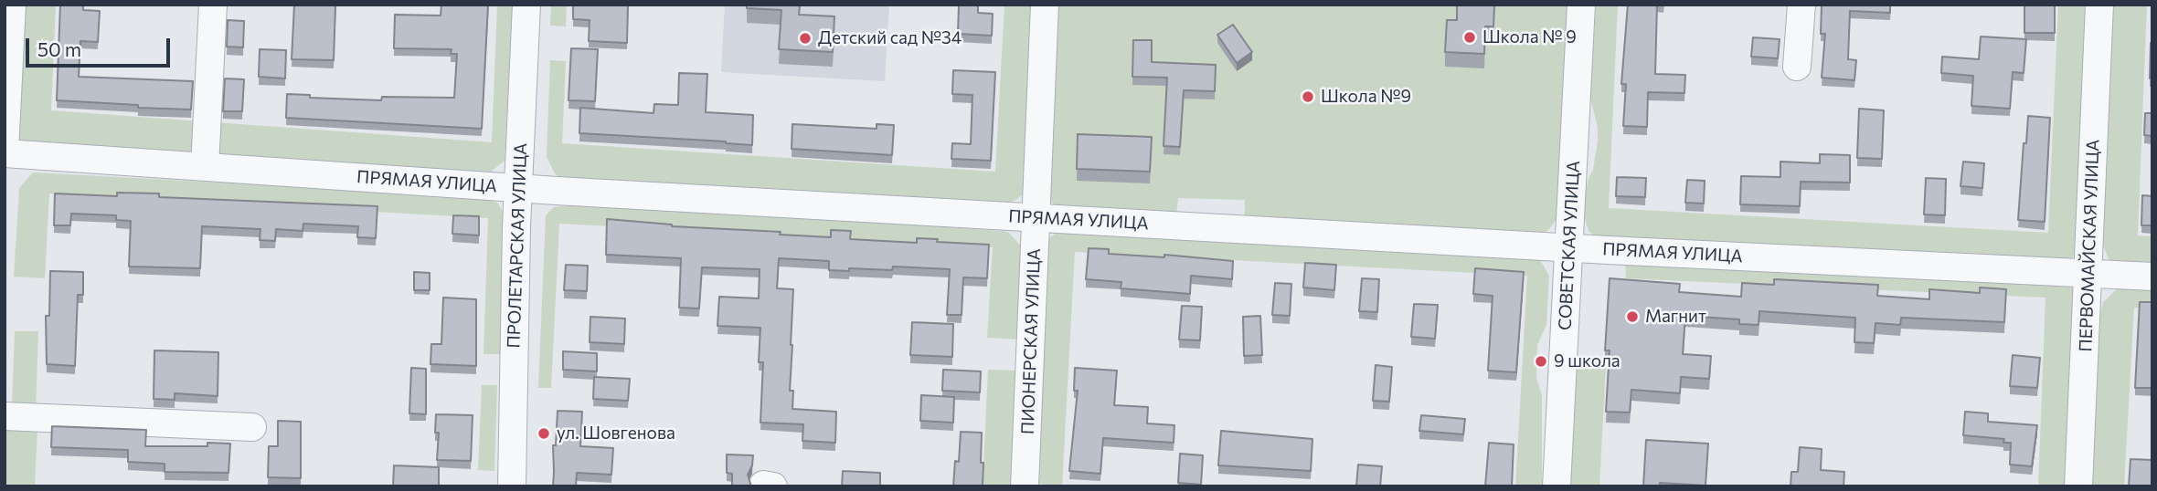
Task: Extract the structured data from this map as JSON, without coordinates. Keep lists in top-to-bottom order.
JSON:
{
  "streets": {
    "street": [
      "ПРЯМАЯ УЛИЦА",
      "ПРОЛЕТАРСКАЯ УЛИЦА",
      "СОВЕТСКАЯ УЛИЦА",
      "ПЕРВОМАЙСКАЯ УЛИЦА",
      "ПИОНЕРСКАЯ УЛИЦА"
    ]
  },
  "crossings": [
    ["ПРЯМАЯ УЛИЦА", "ПРОЛЕТАРСКАЯ УЛИЦА"],
    ["ПРЯМАЯ УЛИЦА", "СОВЕТСКАЯ УЛИЦА"],
    ["ПРЯМАЯ УЛИЦА", "ПЕРВОМАЙСКАЯ УЛИЦА"],
    ["ПРЯМАЯ УЛИЦА", "ПИОНЕРСКАЯ УЛИЦА"]
  ],
  "places": [
    "Школа № 9",
    "Детский сад №34",
    "Школа №9",
    "Магнит",
    "9 школа",
    "ул. Шовгенова"
  ],
  "scale_bar": "50 m"
}
